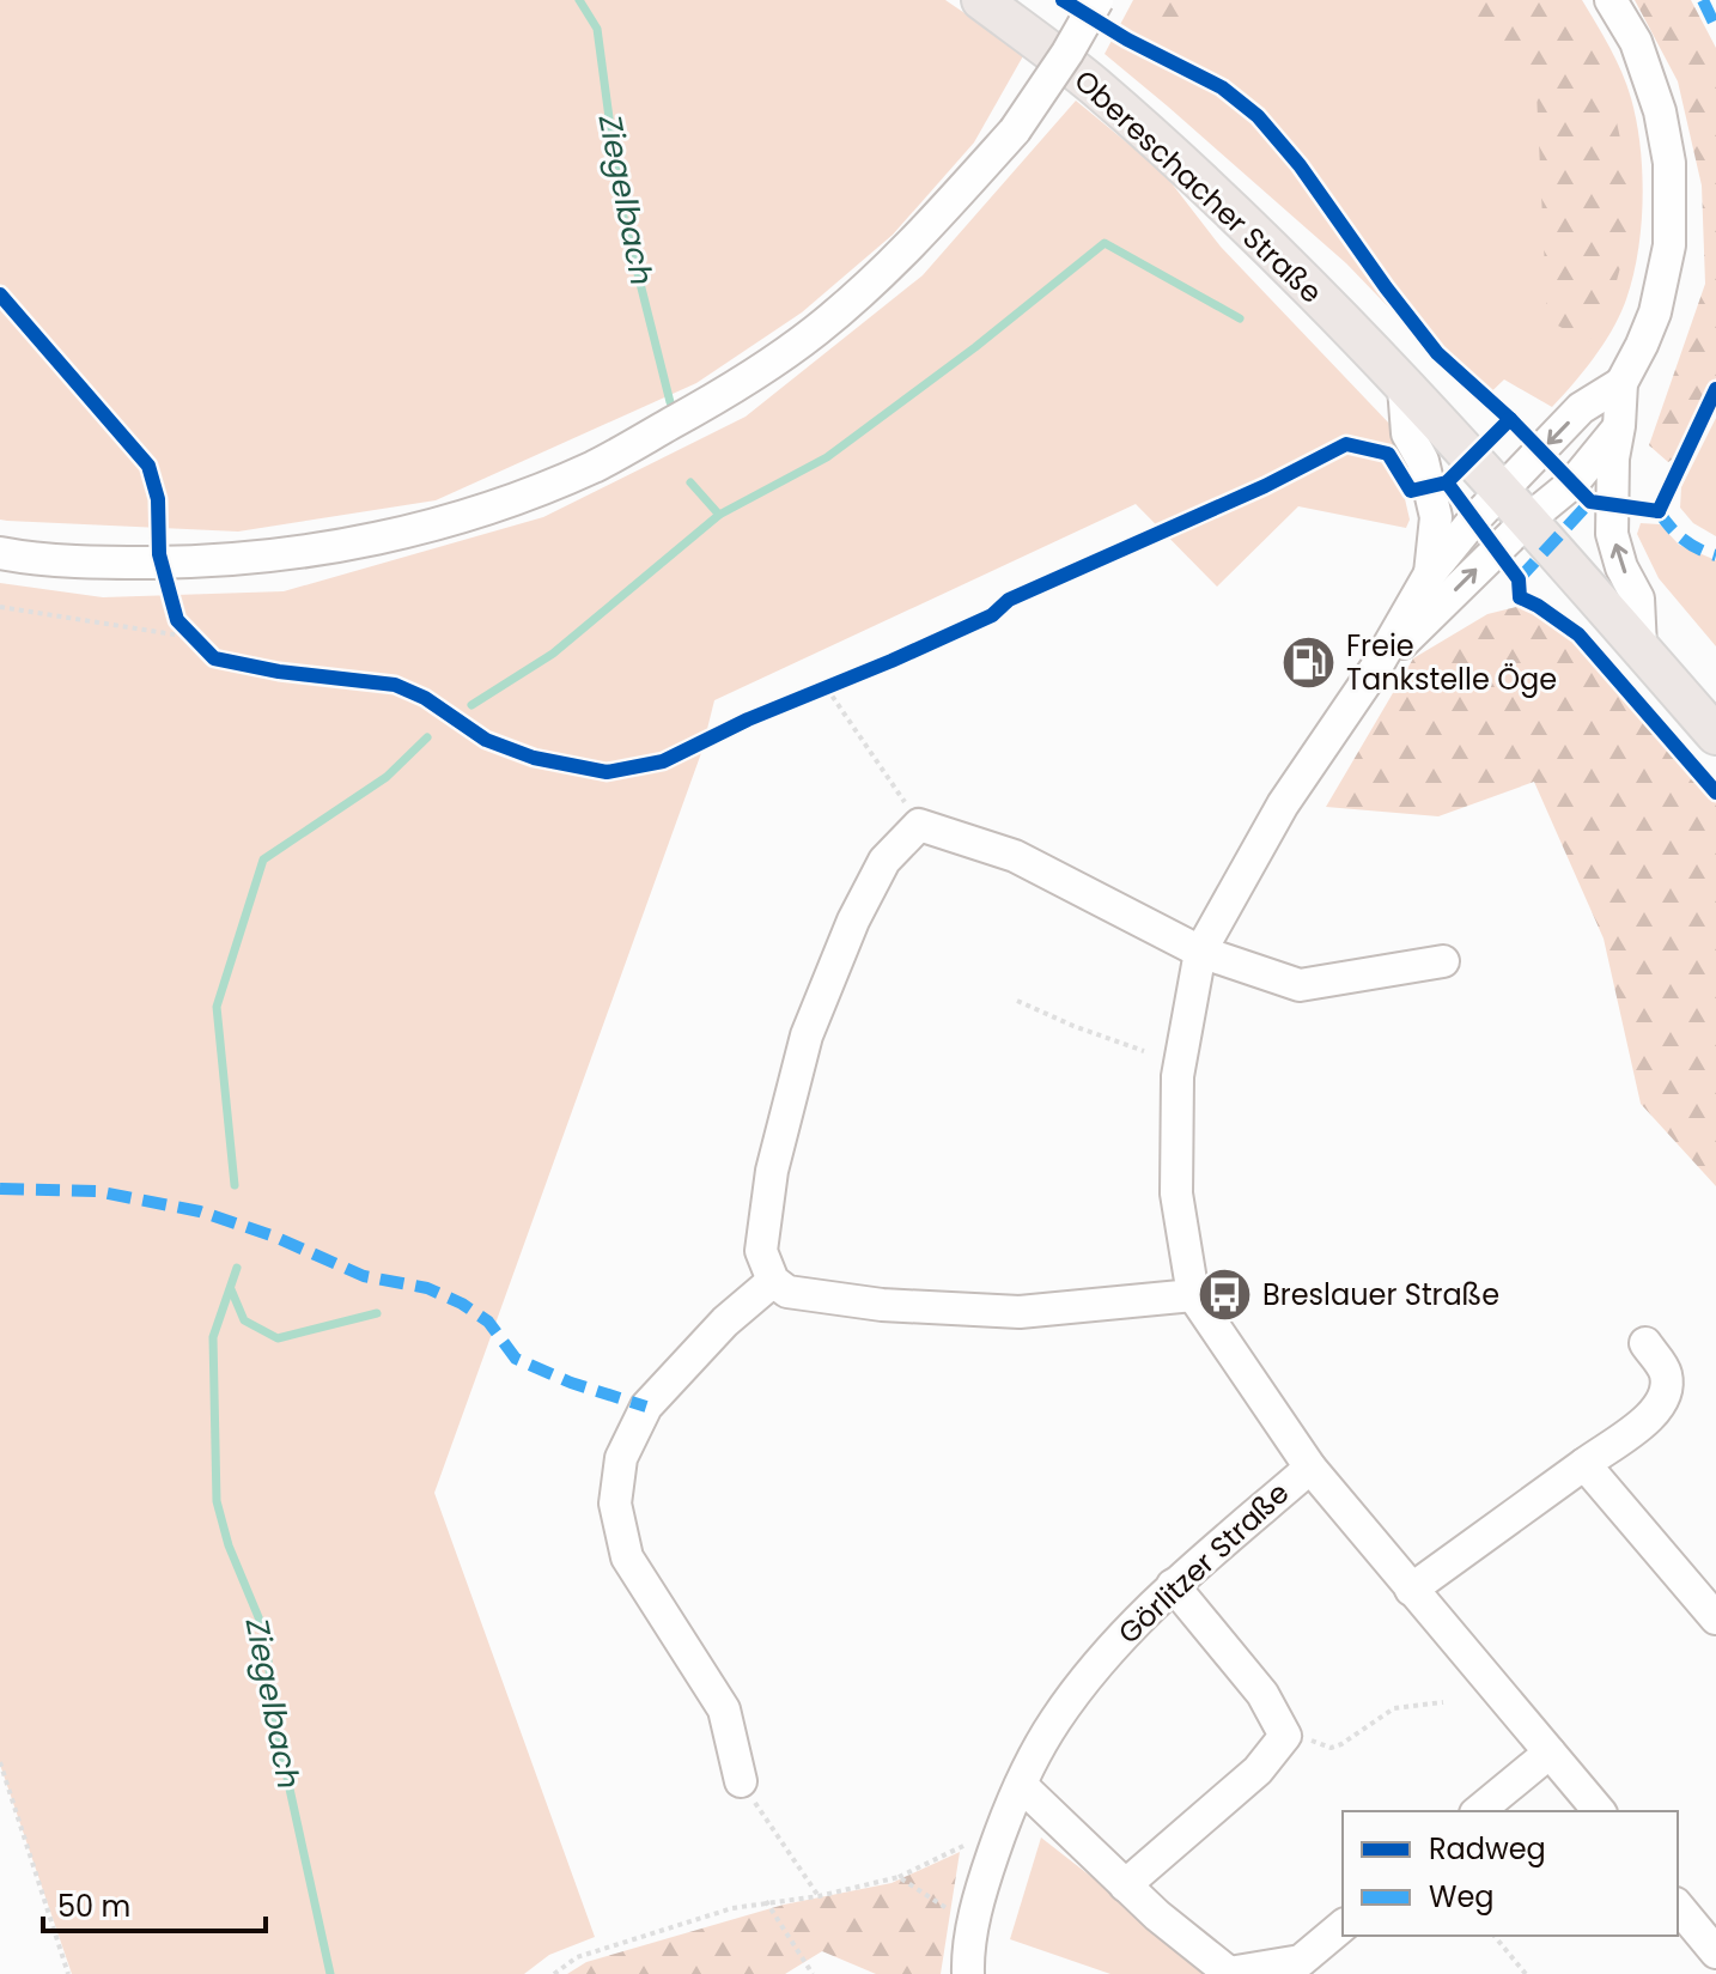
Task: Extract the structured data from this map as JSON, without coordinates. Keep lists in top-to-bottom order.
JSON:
{
  "streets": {
    "main road": ["Obereschacher Straße"],
    "street": ["Görlitzer Straße"]
  },
  "water": ["Ziegelbach"],
  "places": {
    "fuel station": ["Freie Tankstelle Öge"],
    "bus stop": ["Breslauer Straße"]
  },
  "legend": ["Radweg", "Weg"],
  "scale_bar": "50 m"
}
